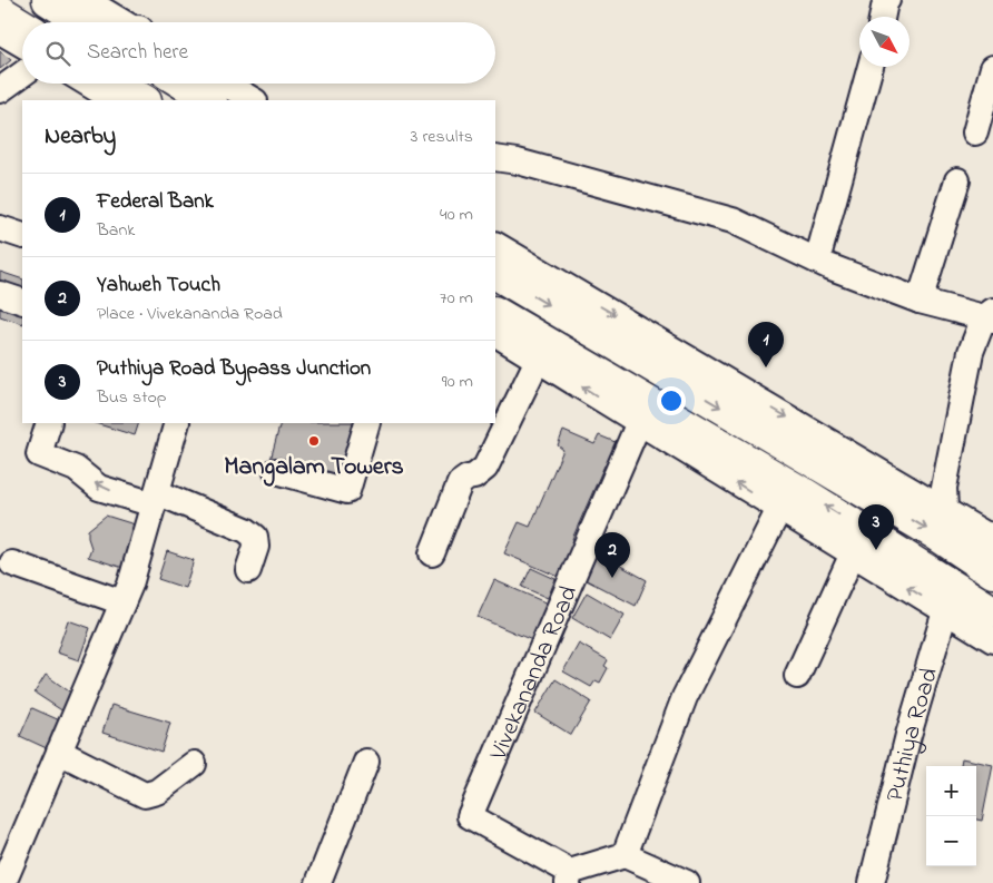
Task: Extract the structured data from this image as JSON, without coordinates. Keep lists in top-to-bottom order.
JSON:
{
  "streets": {
    "street": ["Vivekananda Road", "Puthiya Road"]
  },
  "places": ["Mangalam Towers"],
  "north": "bottom right",
  "page": {
    "search": "Search here",
    "heading": ["Nearby", "3 results"],
    "list": [
      {
        "mark": "1",
        "name": "Federal Bank",
        "note": "Bank",
        "value": "40 m"
      },
      {
        "mark": "2",
        "name": "Yahweh Touch",
        "note": "Place · Vivekananda Road",
        "value": "70 m"
      },
      {
        "mark": "3",
        "name": "Puthiya Road Bypass Junction",
        "note": "Bus stop",
        "value": "90 m"
      }
    ],
    "pins": ["1", "3", "2"],
    "map_buttons": ["+", "−"]
  }
}
